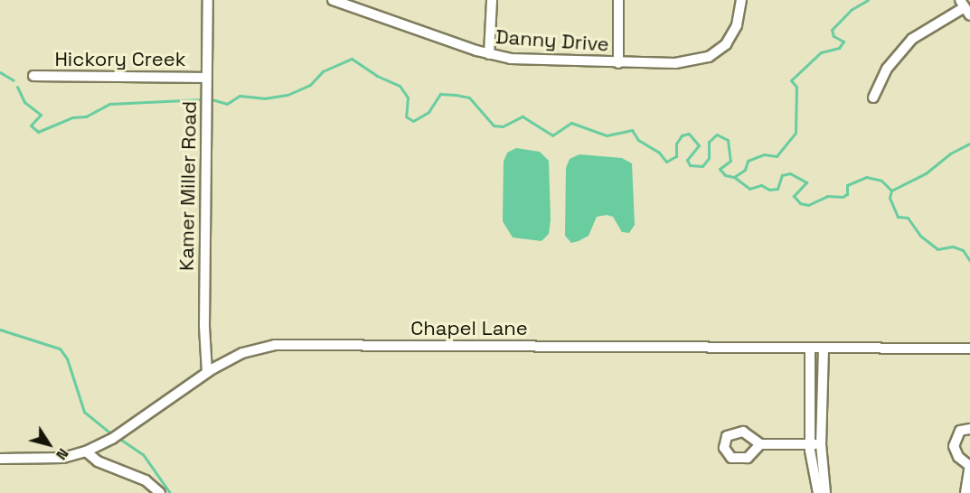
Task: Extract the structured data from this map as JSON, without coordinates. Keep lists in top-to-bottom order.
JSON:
{
  "streets": {
    "street": [
      "Danny Drive",
      "Hickory Creek",
      "Kamer Miller Road",
      "Chapel Lane"
    ]
  },
  "crossings": [
    ["Hickory Creek", "Kamer Miller Road"],
    ["Kamer Miller Road", "Chapel Lane"]
  ],
  "north": "bottom right"
}
